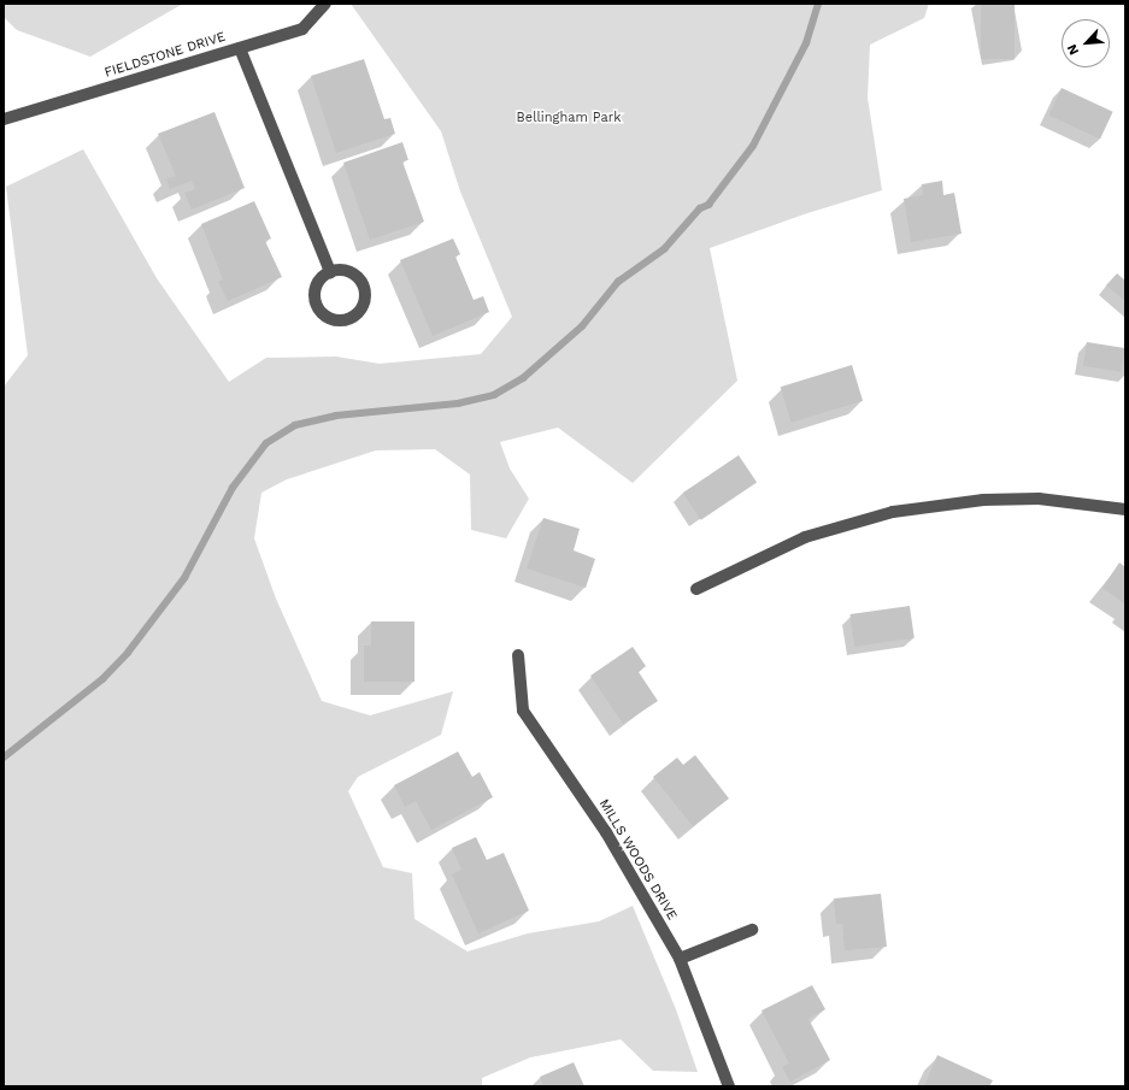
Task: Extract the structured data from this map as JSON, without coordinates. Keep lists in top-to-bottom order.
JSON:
{
  "streets": {
    "street": ["FIELDSTONE DRIVE", "MILLS WOODS DRIVE"]
  },
  "parks": ["Bellingham Park"],
  "north": "bottom left"
}
